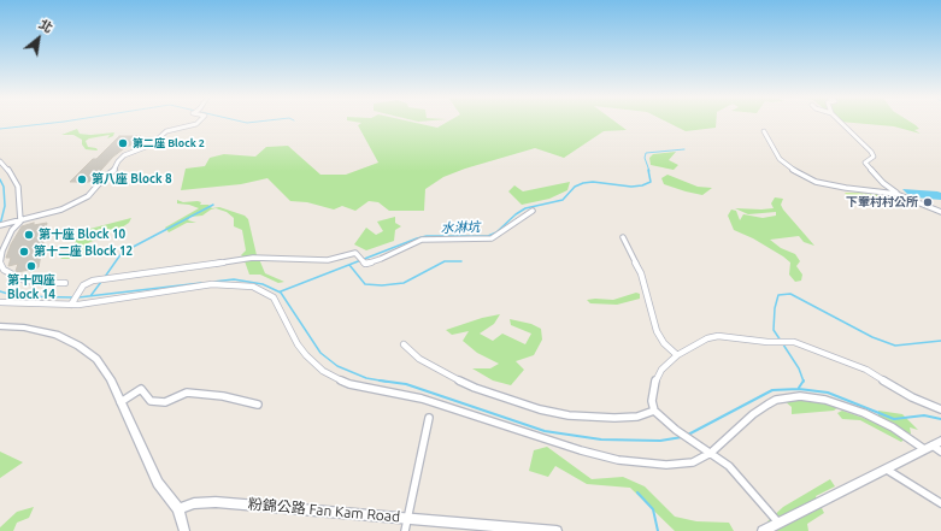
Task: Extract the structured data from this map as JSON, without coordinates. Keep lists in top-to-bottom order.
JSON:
{
  "streets": {
    "main road": ["粉錦公路 Fan Kam Road"]
  },
  "water": ["水淋坑"],
  "places": [
    "第二座 Block 2",
    "第八座 Block 8",
    "下輋村村公所",
    "第十座 Block 10",
    "第十二座 Block 12",
    "第十四座 Block 14"
  ],
  "north": "top right"
}
